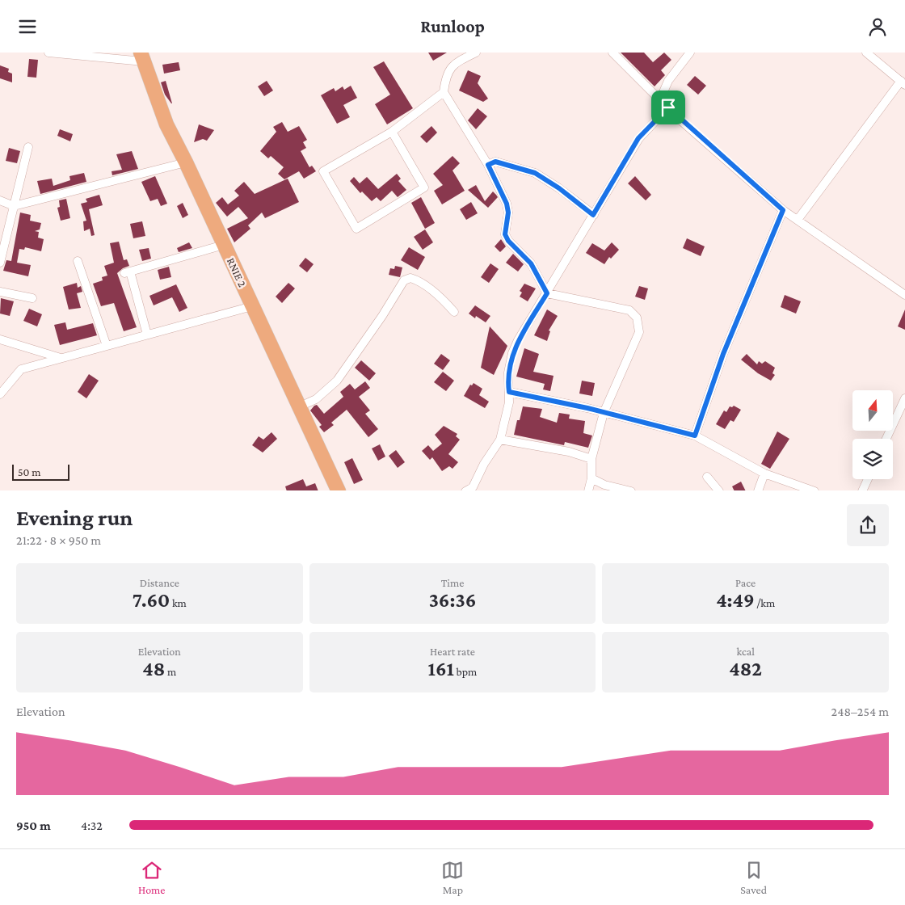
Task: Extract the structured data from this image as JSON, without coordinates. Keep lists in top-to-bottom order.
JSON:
{
  "streets": {
    "highway": ["RNIE 2"]
  },
  "scale_bar": "50 m",
  "north": "top",
  "page": {
    "header": "Runloop",
    "scale": "50 m",
    "heading": ["Evening run", "21:22 · 8 × 950 m"],
    "stats": [
      ["Distance", "7.60 km"],
      ["Time", "36:36"],
      ["Pace", "4:49 /km"],
      ["Elevation", "48 m"],
      ["Heart rate", "161 bpm"],
      ["kcal", "482"]
    ],
    "chart": ["Elevation", "248–254 m"],
    "list": [
      {
        "name": "950 m",
        "note": "4:32"
      }
    ],
    "tabs": ["Home", "Map", "Saved"]
  }
}
